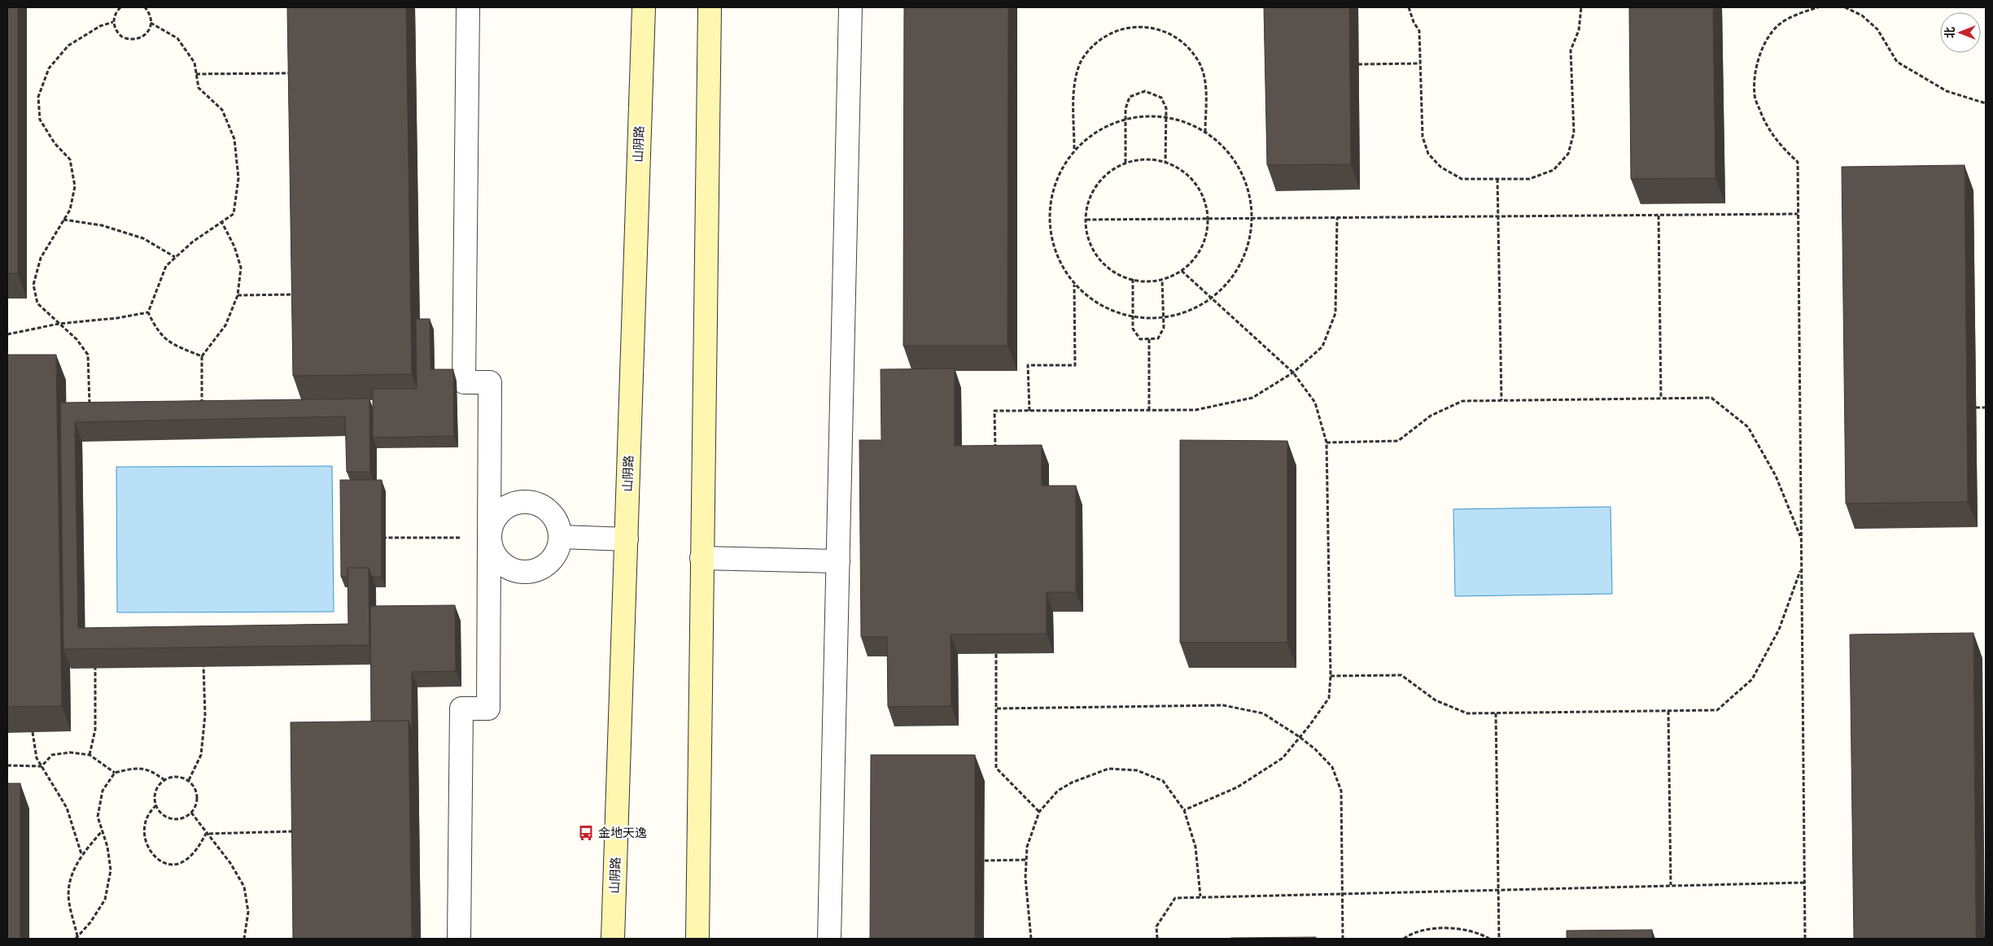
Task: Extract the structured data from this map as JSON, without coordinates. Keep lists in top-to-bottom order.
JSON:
{
  "streets": {
    "main road": ["山阴路"]
  },
  "places": {
    "bus stop": ["金地天逸"]
  },
  "north": "left"
}
